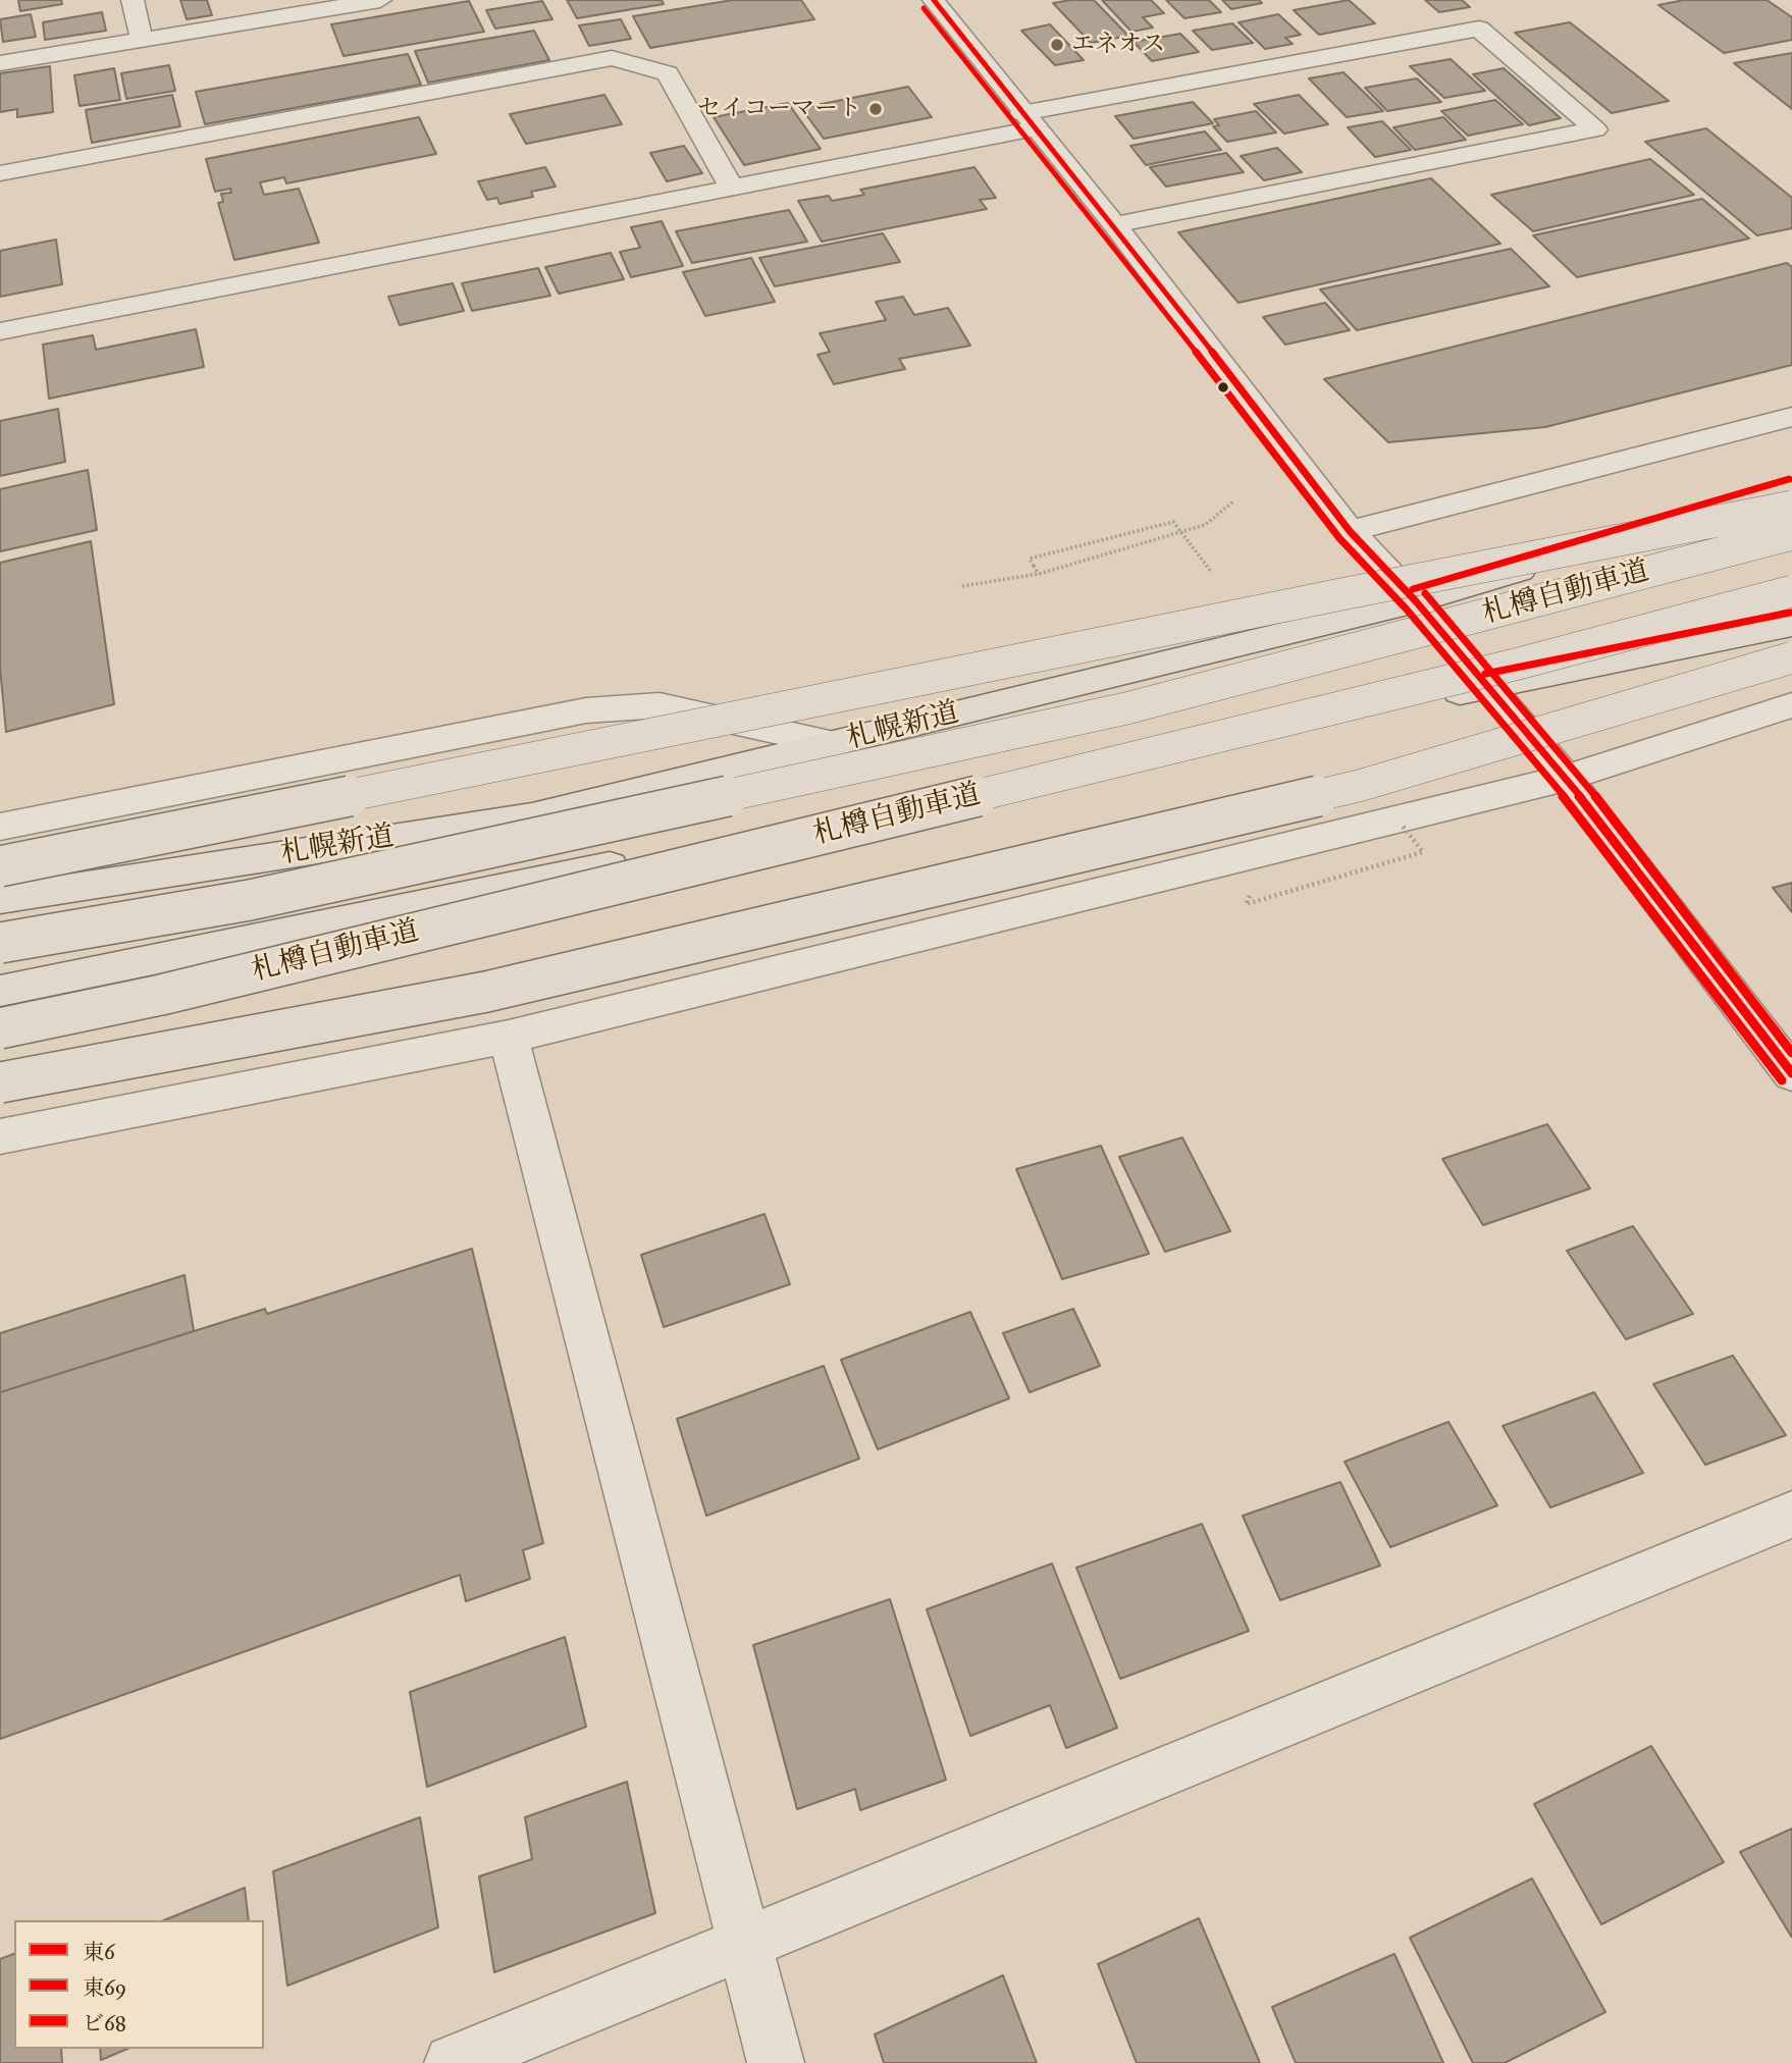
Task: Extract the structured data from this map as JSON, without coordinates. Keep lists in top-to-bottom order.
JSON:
{
  "streets": {
    "highway": ["札樽自動車道", "札幌新道"]
  },
  "places": ["エネオス", "セイコーマート"],
  "lines": ["transit line 東6", "transit line 東69", "transit line ビ68"],
  "legend": ["東6", "東69", "ビ68"]
}
